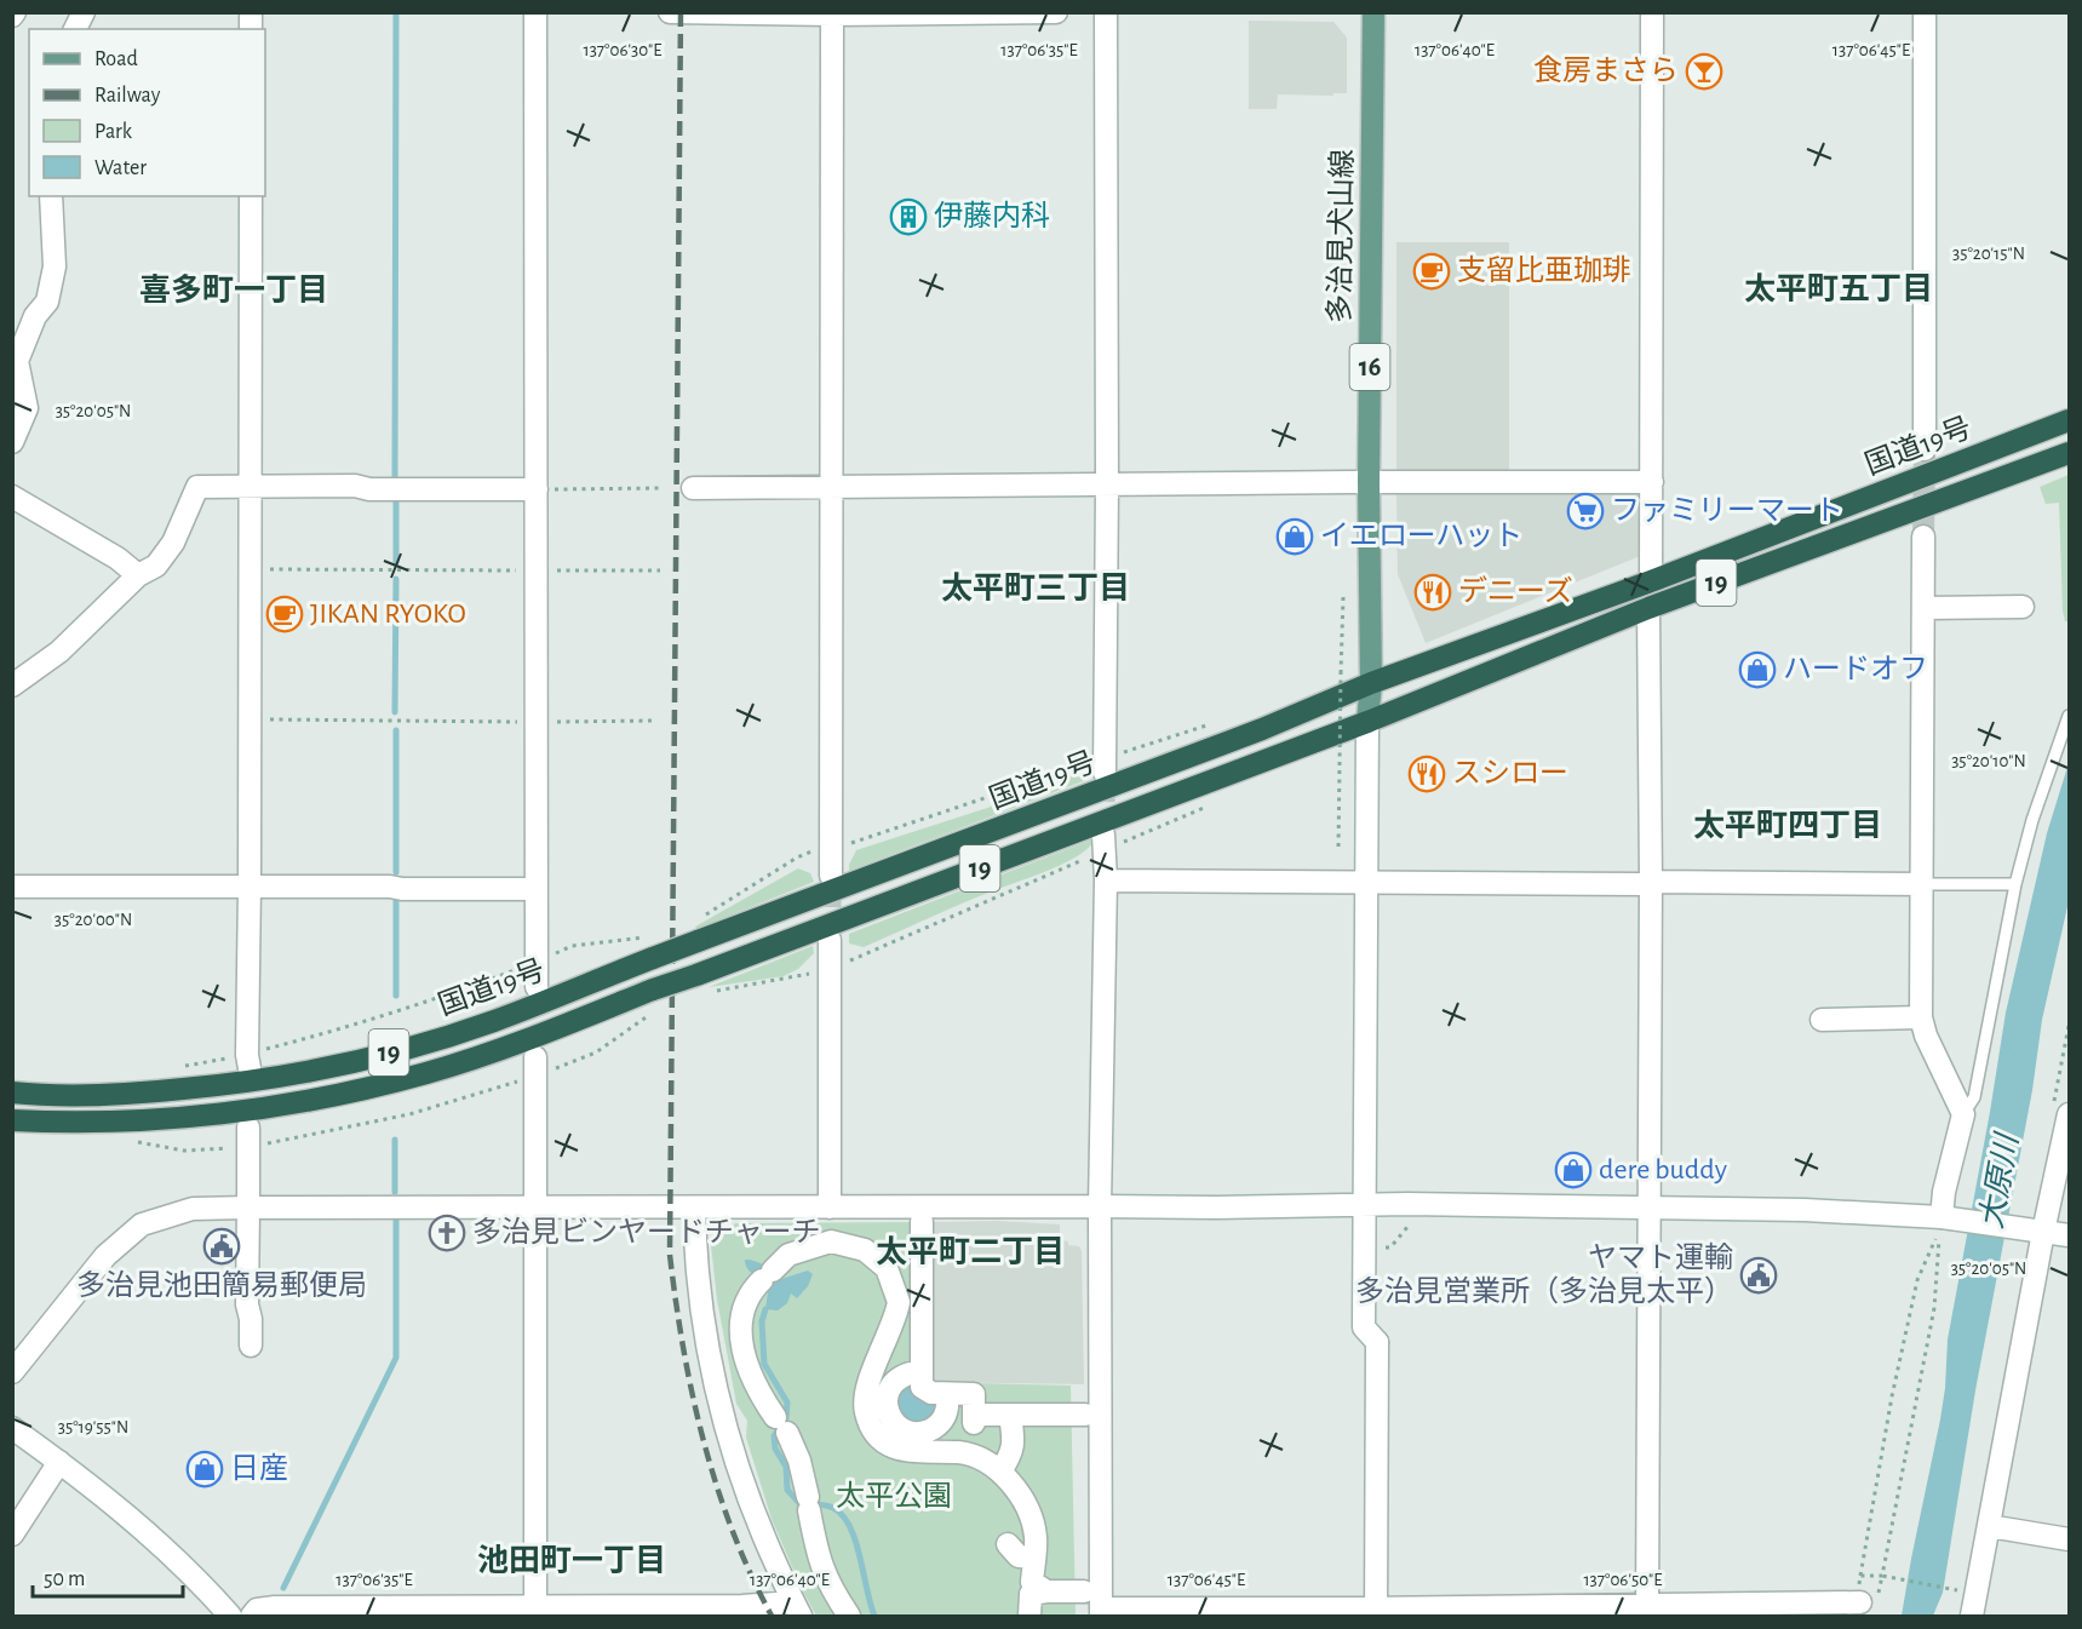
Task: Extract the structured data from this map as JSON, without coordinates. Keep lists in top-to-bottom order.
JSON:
{
  "streets": {
    "highway": ["国道19号", "19"],
    "main road": ["多治見犬山線", "16"]
  },
  "crossings": [
    ["多治見犬山線", "国道19号"]
  ],
  "districts": [
    "太平町五丁目",
    "喜多町一丁目",
    "太平町三丁目",
    "太平町四丁目",
    "太平町二丁目",
    "池田町一丁目"
  ],
  "water": ["大原川"],
  "parks": ["太平公園"],
  "places": {
    "bar": ["食房まさら"],
    "building": ["伊藤内科"],
    "cafe": ["支留比亜珈琲", "JIKAN RYOKO"],
    "supermarket": ["ファミリーマート"],
    "shop": [
      "イエローハット",
      "ハードオフ",
      "dere buddy",
      "日産"
    ],
    "restaurant": ["デニーズ", "スシロー"],
    "church": ["多治見ビンヤードチャーチ"],
    "public building": ["多治見池田簡易郵便局", "ヤマト運輸 多治見営業所（多治見太平）"]
  },
  "legend": [
    "Road",
    "Railway",
    "Park",
    "Water"
  ],
  "scale_bar": "50 m",
  "coordinates": [
    "137°06'30\"E",
    "137°06'35\"E",
    "137°06'40\"E",
    "137°06'45\"E",
    "35°20'15\"N",
    "35°20'05\"N",
    "35°20'10\"N",
    "35°20'00\"N",
    "35°19'55\"N",
    "137°06'50\"E"
  ]
}
